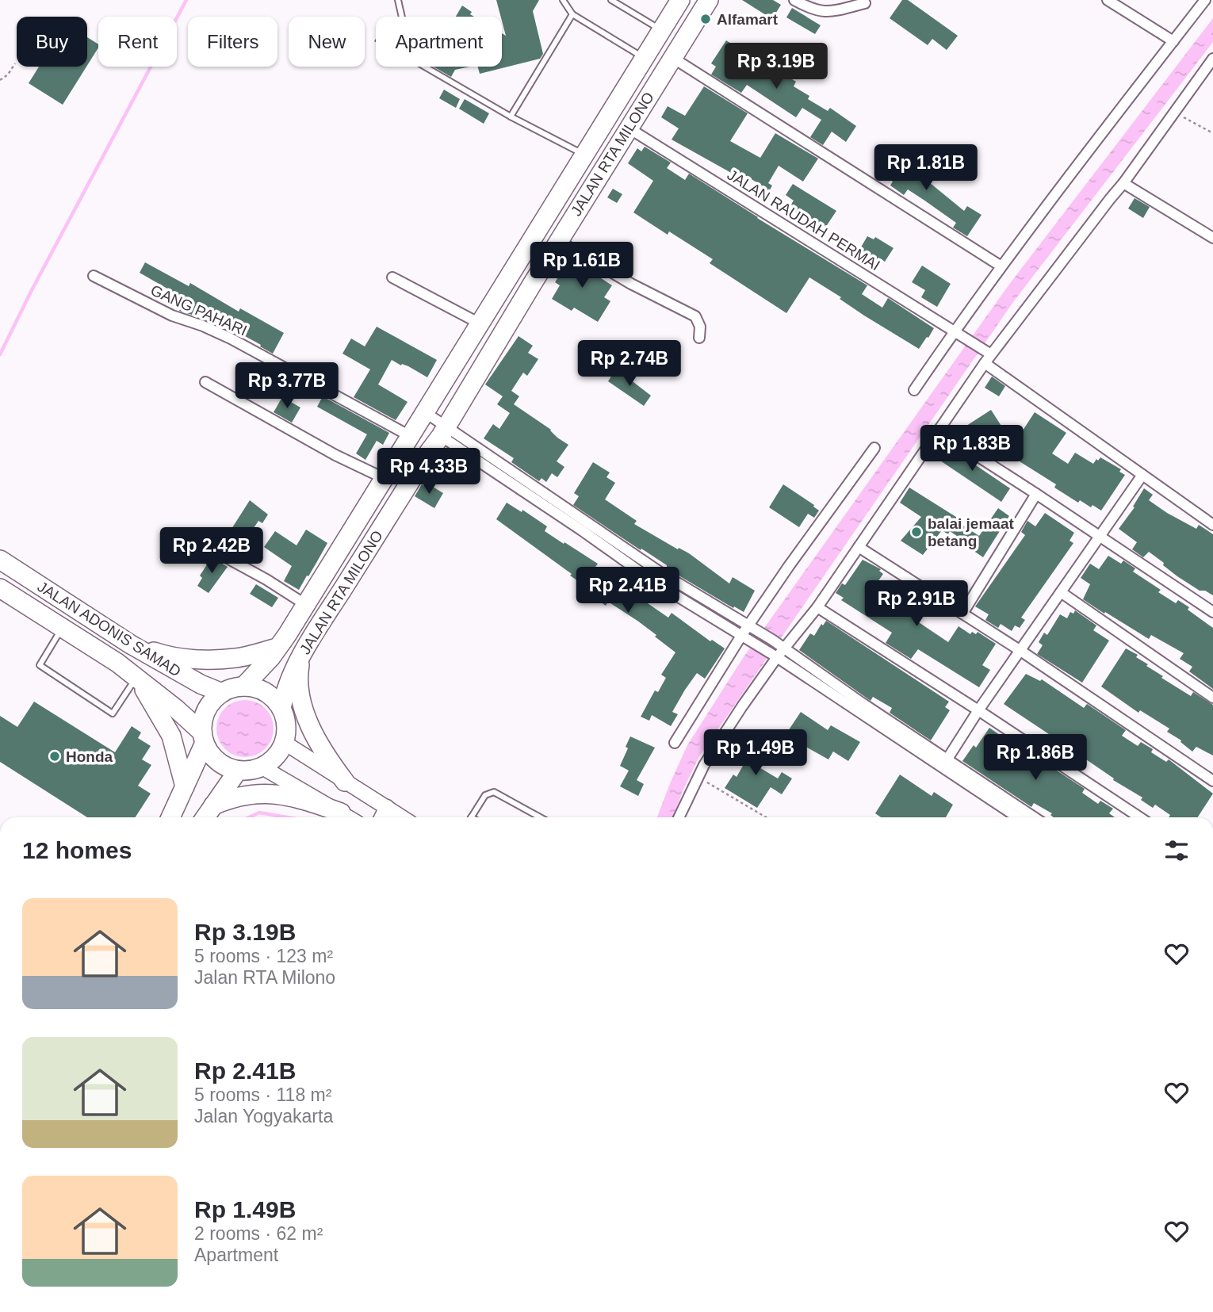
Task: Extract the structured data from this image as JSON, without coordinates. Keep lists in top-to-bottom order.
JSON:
{
  "streets": {
    "highway": ["JALAN RTA MILONO", "JALAN ADONIS SAMAD"],
    "street": ["JALAN RAUDAH PERMAI", "GANG PAHARI"]
  },
  "crossings": [
    ["JALAN RTA MILONO", "JALAN RAUDAH PERMAI"],
    ["JALAN RTA MILONO", "GANG PAHARI"],
    ["JALAN RTA MILONO", "JALAN ADONIS SAMAD"]
  ],
  "places": ["Alfamart", "balai jemaat betang", "Honda"],
  "page": {
    "chip": [
      "Buy",
      "Rent",
      "Filters",
      "New",
      "Apartment"
    ],
    "price": [
      "Rp 3.19B",
      "Rp 1.81B",
      "Rp 1.61B",
      "Rp 2.74B",
      "Rp 3.77B",
      "Rp 1.83B",
      "Rp 4.33B",
      "Rp 2.42B",
      "Rp 2.41B",
      "Rp 2.91B",
      "Rp 1.49B",
      "Rp 1.86B"
    ],
    "heading": "12 homes",
    "list": [
      {
        "name": "Rp 3.19B",
        "note": "5 rooms · 123 m² · Jalan RTA Milono"
      },
      {
        "name": "Rp 2.41B",
        "note": "5 rooms · 118 m² · Jalan Yogyakarta"
      },
      {
        "name": "Rp 1.49B",
        "note": "2 rooms · 62 m² · Apartment"
      }
    ]
  }
}
